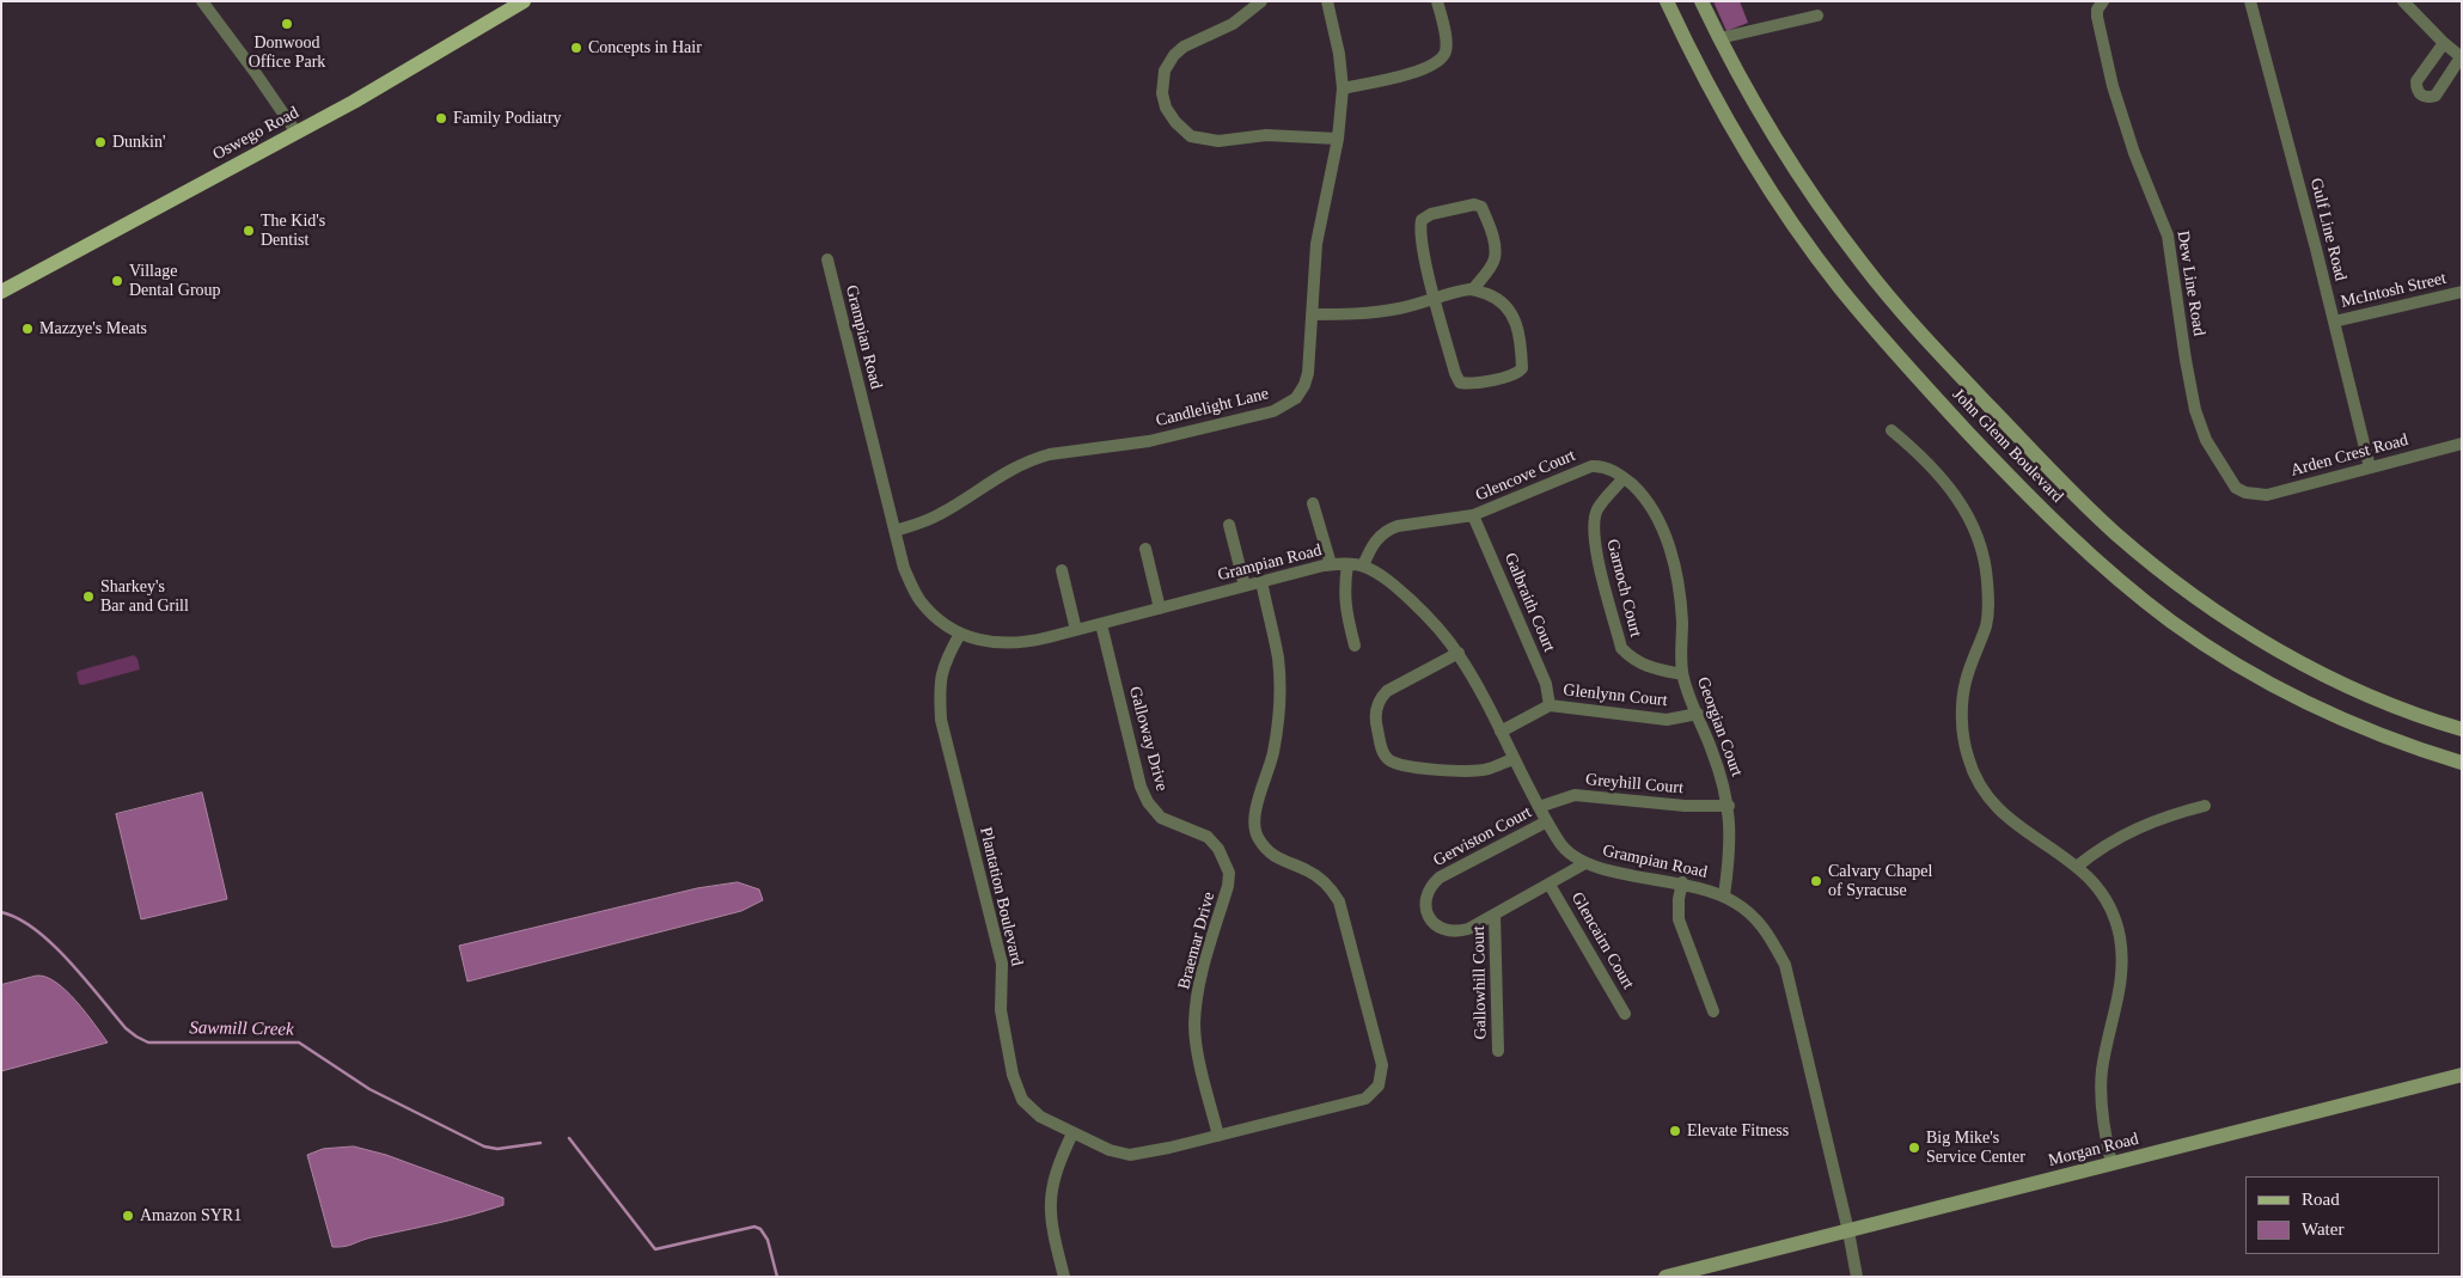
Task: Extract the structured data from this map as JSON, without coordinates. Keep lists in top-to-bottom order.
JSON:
{
  "streets": {
    "main road": ["Oswego Road", "John Glenn Boulevard", "Morgan Road"],
    "street": [
      "Gulf Line Road",
      "Dew Line Road",
      "McIntosh Street",
      "Grampian Road",
      "Candlelight Lane",
      "Arden Crest Road",
      "Glencove Court",
      "Garnoch Court",
      "Galbraith Court",
      "Glenlynn Court",
      "Georgian Court",
      "Galloway Drive",
      "Greyhill Court",
      "Gerviston Court",
      "Plantation Boulevard",
      "Braemar Drive",
      "Glencairn Court",
      "Gallowhill Court"
    ]
  },
  "crossings": [
    ["Gulf Line Road", "McIntosh Street"],
    ["Gulf Line Road", "Arden Crest Road"],
    ["Dew Line Road", "Arden Crest Road"],
    ["Grampian Road", "Candlelight Lane"],
    ["Grampian Road", "Glencove Court"],
    ["Grampian Road", "Glenlynn Court"],
    ["Grampian Road", "Georgian Court"],
    ["Grampian Road", "Galloway Drive"],
    ["Grampian Road", "Greyhill Court"],
    ["Grampian Road", "Gerviston Court"],
    ["Grampian Road", "Plantation Boulevard"],
    ["Grampian Road", "Morgan Road"],
    ["Glencove Court", "Garnoch Court"],
    ["Glencove Court", "Galbraith Court"],
    ["Glencove Court", "Georgian Court"],
    ["Garnoch Court", "Georgian Court"],
    ["Galbraith Court", "Glenlynn Court"],
    ["Glenlynn Court", "Georgian Court"],
    ["Georgian Court", "Greyhill Court"],
    ["Galloway Drive", "Braemar Drive"],
    ["Gerviston Court", "Gallowhill Court"],
    ["Plantation Boulevard", "Braemar Drive"]
  ],
  "water": ["Sawmill Creek"],
  "places": [
    "Donwood Office Park",
    "Concepts in Hair",
    "Family Podiatry",
    "Dunkin'",
    "The Kid's Dentist",
    "Village Dental Group",
    "Mazzye's Meats",
    "Sharkey's Bar and Grill",
    "Calvary Chapel of Syracuse",
    "Elevate Fitness",
    "Big Mike's Service Center",
    "Amazon SYR1"
  ],
  "legend": ["Road", "Water"]
}
